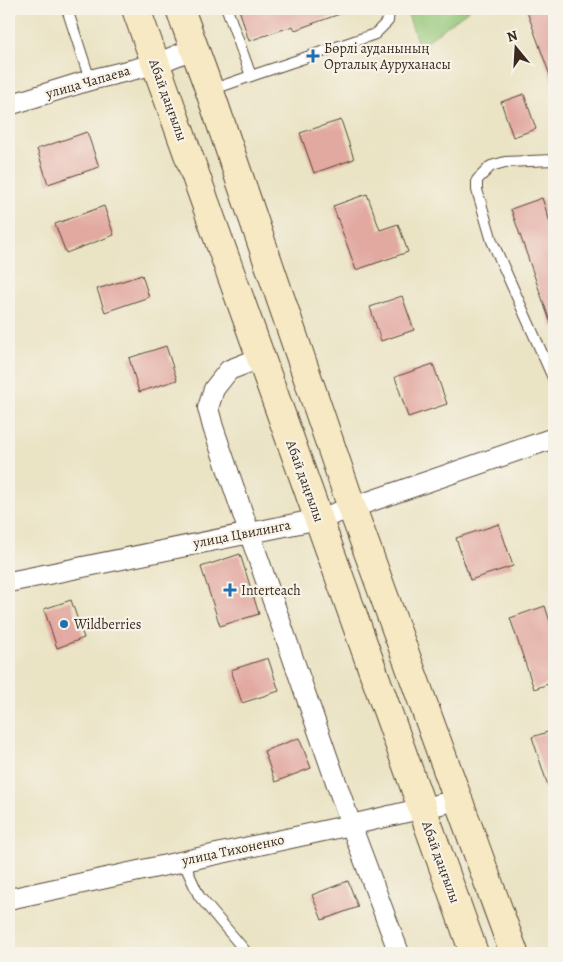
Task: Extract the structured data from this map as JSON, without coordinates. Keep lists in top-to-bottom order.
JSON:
{
  "streets": {
    "street": [
      "улица Чапаева",
      "Абай даңғылы",
      "улица Цвилинга",
      "улица Тихоненко"
    ]
  },
  "crossings": [
    ["улица Чапаева", "Абай даңғылы"],
    ["Абай даңғылы", "улица Цвилинга"],
    ["Абай даңғылы", "улица Тихоненко"]
  ],
  "places": {
    "health": ["Бөрлі ауданының Орталық Ауруханасы", "Interteach"],
    "other": ["Wildberries"]
  },
  "north": "top"
}
